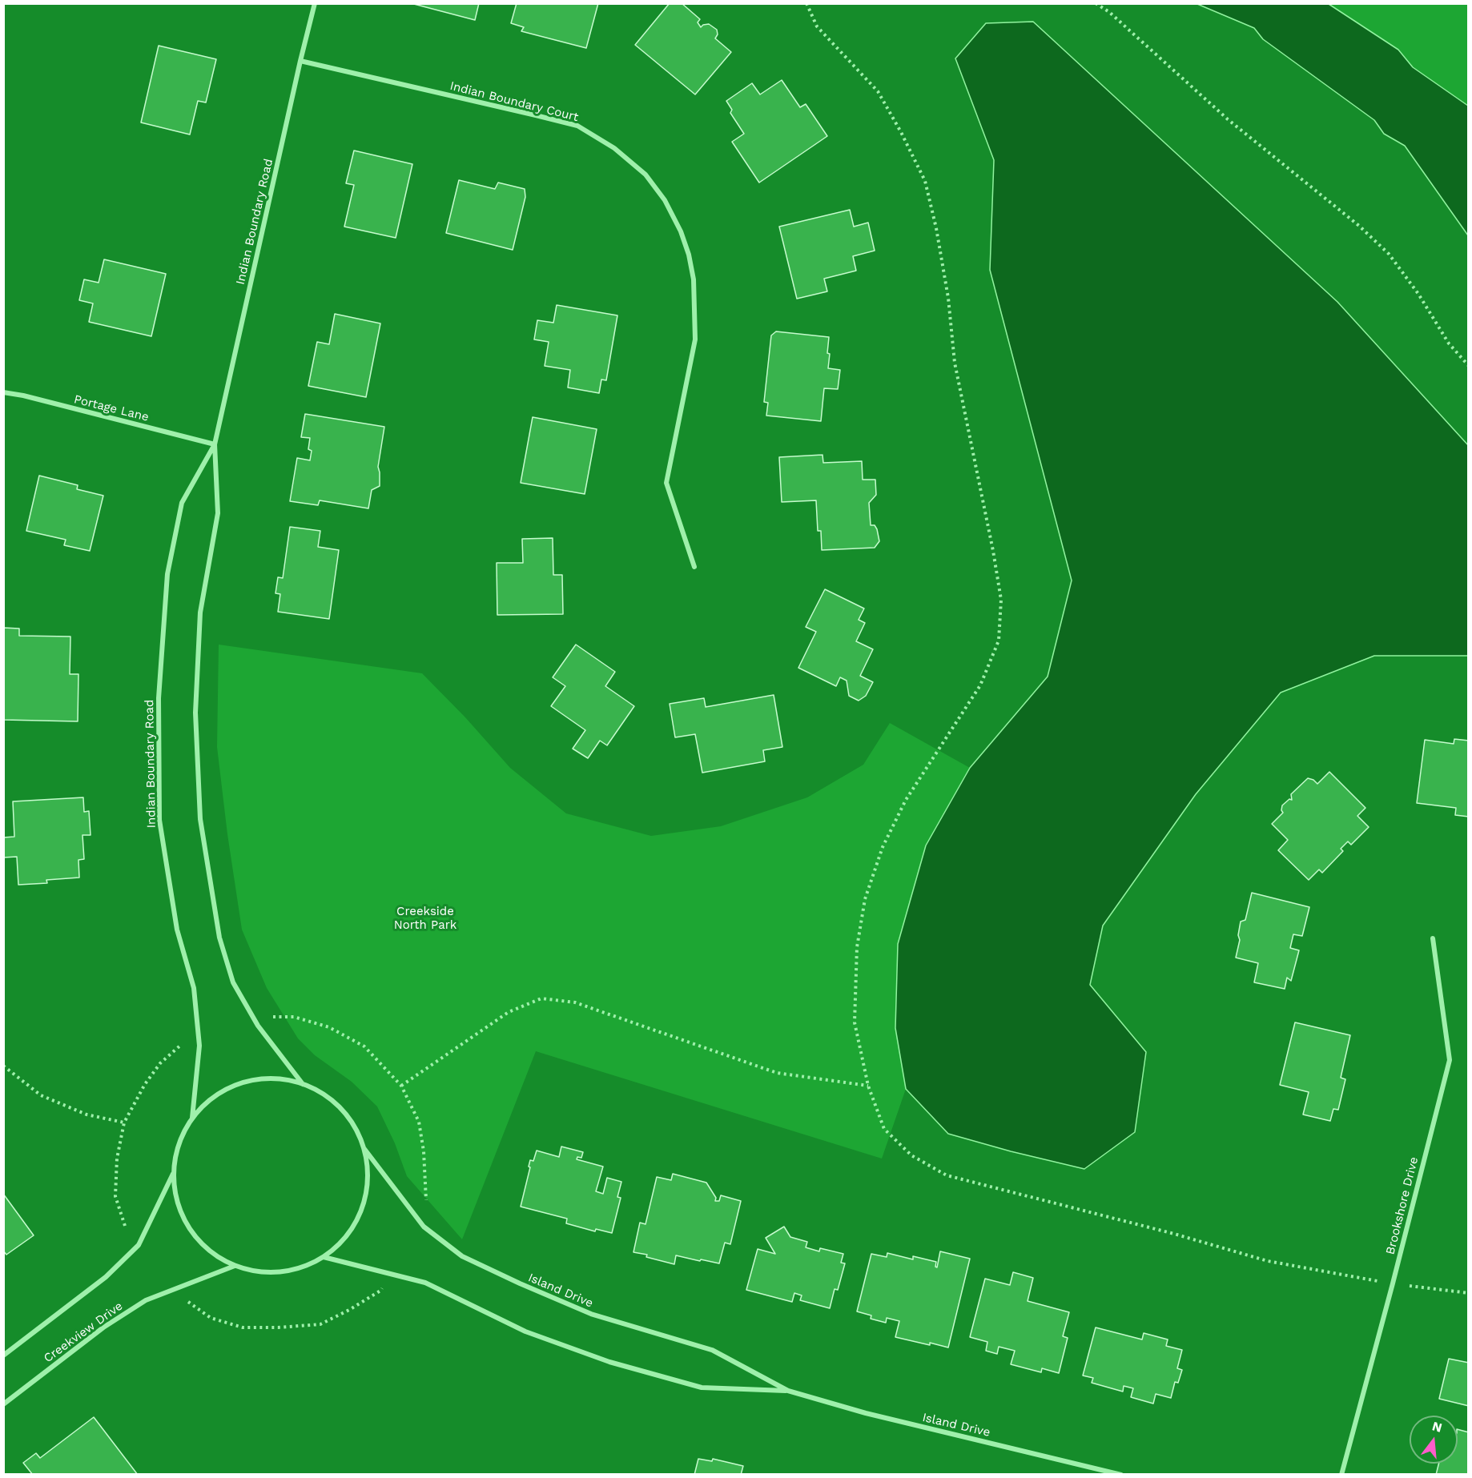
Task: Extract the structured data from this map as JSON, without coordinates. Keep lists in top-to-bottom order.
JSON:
{
  "streets": {
    "street": [
      "Indian Boundary Court",
      "Indian Boundary Road",
      "Portage Lane",
      "Brookshore Drive",
      "Island Drive",
      "Creekview Drive"
    ]
  },
  "crossings": [
    ["Indian Boundary Court", "Indian Boundary Road"],
    ["Indian Boundary Road", "Portage Lane"]
  ],
  "parks": ["Creekside North Park"],
  "north": "top"
}
